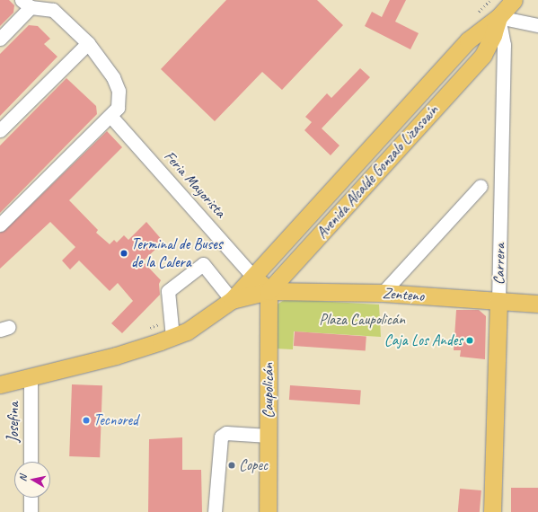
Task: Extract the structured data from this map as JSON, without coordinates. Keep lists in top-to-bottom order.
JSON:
{
  "streets": {
    "main road": [
      "Avenida Alcalde Gonzalo Lizasoaín",
      "Carrera",
      "Zenteno",
      "Caupolicán"
    ],
    "street": ["Feria Mayorista", "Josefina"]
  },
  "crossings": [
    ["Avenida Alcalde Gonzalo Lizasoaín", "Feria Mayorista"],
    ["Avenida Alcalde Gonzalo Lizasoaín", "Carrera"],
    ["Avenida Alcalde Gonzalo Lizasoaín", "Zenteno"],
    ["Avenida Alcalde Gonzalo Lizasoaín", "Caupolicán"],
    ["Avenida Alcalde Gonzalo Lizasoaín", "Josefina"],
    ["Carrera", "Zenteno"],
    ["Zenteno", "Caupolicán"]
  ],
  "parks": ["Plaza Caupolicán"],
  "places": [
    "Terminal de Buses de la Calera",
    "Caja Los Andes",
    "Tecnored",
    "Copec"
  ],
  "north": "left"
}
